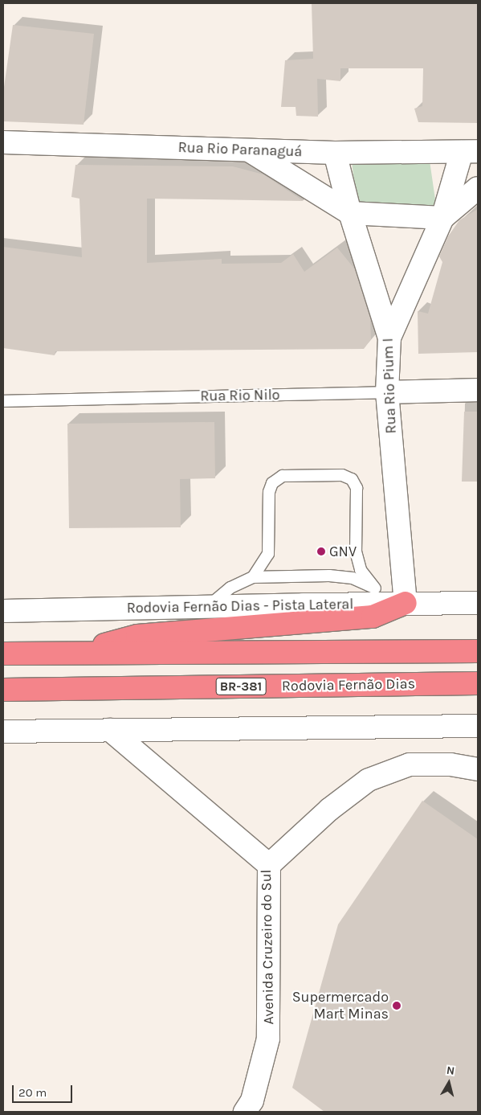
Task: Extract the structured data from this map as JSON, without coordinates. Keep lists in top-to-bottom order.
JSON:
{
  "streets": {
    "highway": ["Rodovia Fernão Dias", "BR-381"],
    "street": [
      "Rua Rio Paranaguá",
      "Rua Rio Pium I",
      "Rua Rio Nilo",
      "Rodovia Fernão Dias - Pista Lateral",
      "Avenida Cruzeiro do Sul"
    ]
  },
  "crossings": [
    ["Rua Rio Paranaguá", "Rua Rio Pium I"],
    ["Rua Rio Pium I", "Rua Rio Nilo"],
    ["Rua Rio Pium I", "Rodovia Fernão Dias - Pista Lateral"]
  ],
  "places": ["GNV", "Supermercado Mart Minas"],
  "scale_bar": "20 m",
  "north": "top"
}
